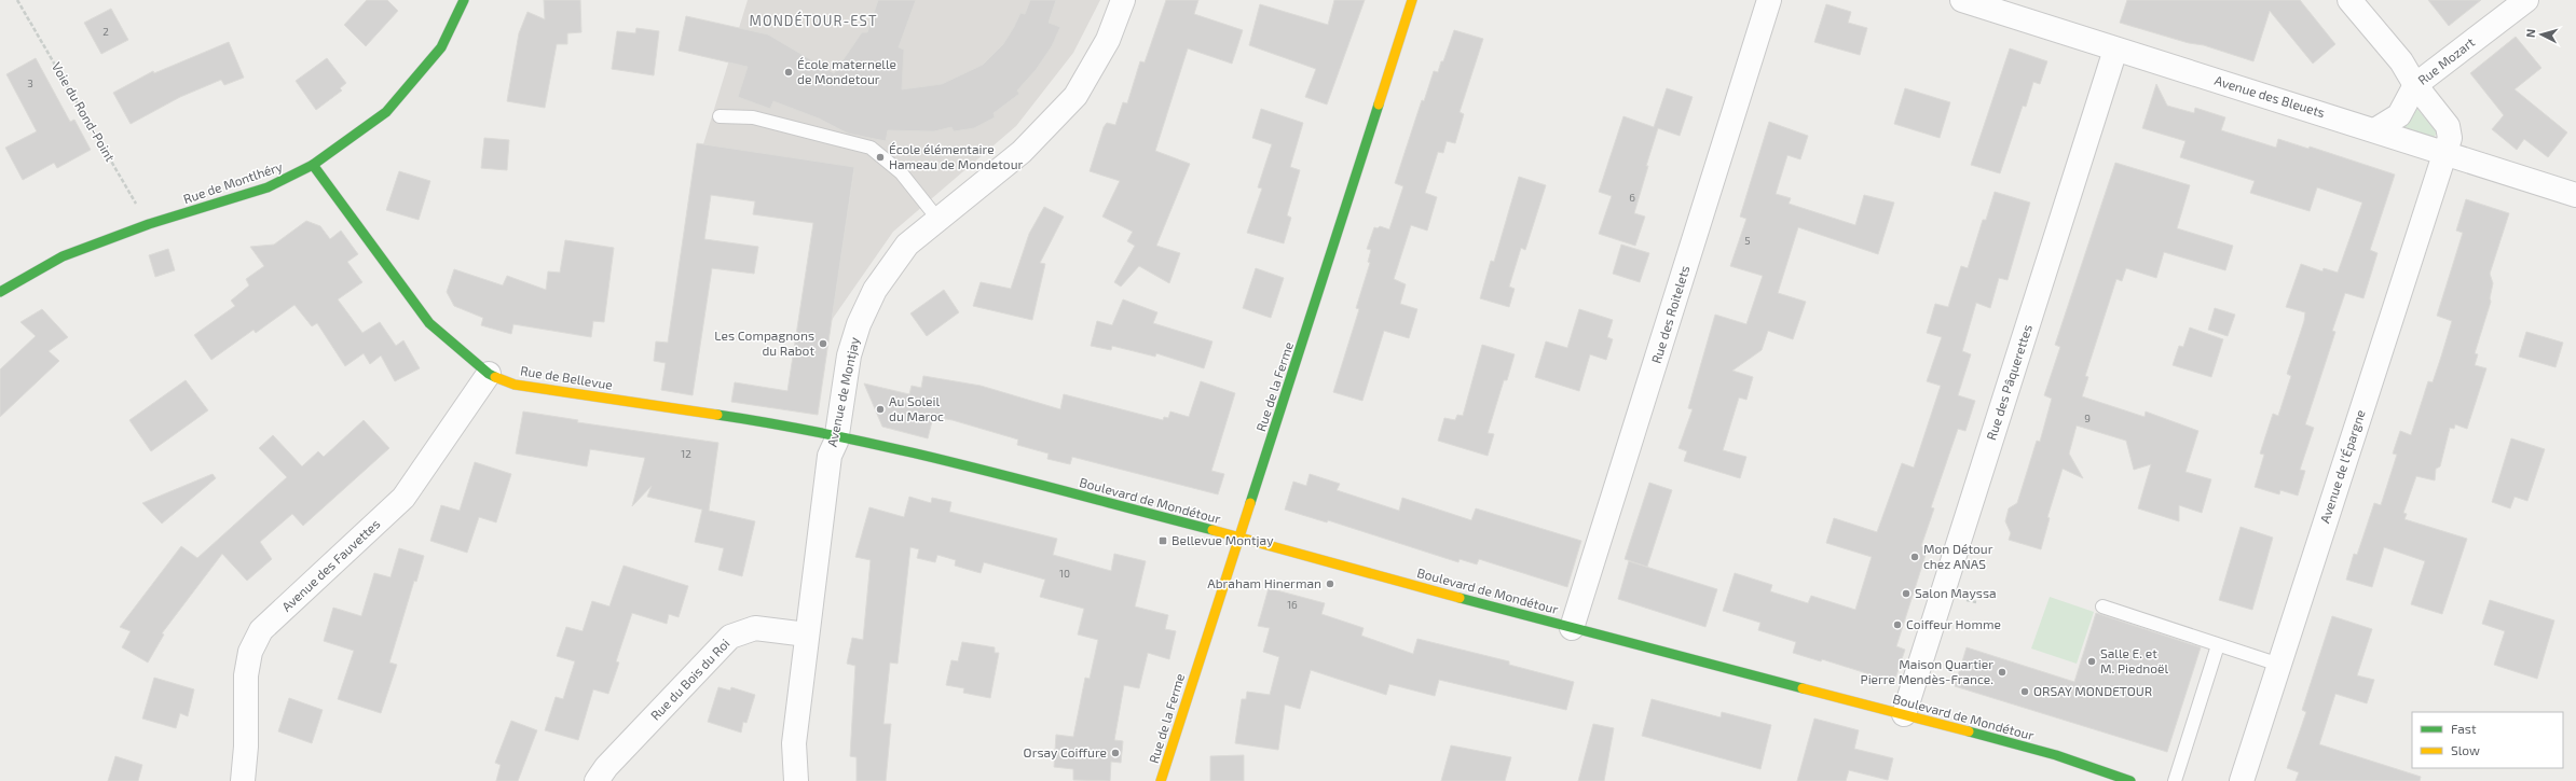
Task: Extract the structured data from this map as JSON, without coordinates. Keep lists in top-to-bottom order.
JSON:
{
  "streets": {
    "street": [
      "Rue Mozart",
      "Avenue des Bleuets",
      "Rue de Montlhéry",
      "Rue des Roitelets",
      "Rue de Bellevue",
      "Rue des Pâquerettes",
      "Rue de la Ferme",
      "Avenue de Montjay",
      "Avenue de l'Épargne",
      "Boulevard de Mondétour",
      "Avenue des Fauvettes",
      "Rue du Bois du Roi"
    ],
    "path": ["Voie du Rond-Point"]
  },
  "crossings": [
    ["Rue Mozart", "Avenue des Bleuets"],
    ["Rue Mozart", "Avenue de l'Épargne"],
    ["Avenue des Bleuets", "Rue des Pâquerettes"],
    ["Avenue des Bleuets", "Avenue de l'Épargne"],
    ["Voie du Rond-Point", "Rue de Montlhéry"],
    ["Rue de Montlhéry", "Rue de Bellevue"],
    ["Rue des Roitelets", "Boulevard de Mondétour"],
    ["Rue de Bellevue", "Avenue de Montjay"],
    ["Rue de Bellevue", "Boulevard de Mondétour"],
    ["Rue de Bellevue", "Avenue des Fauvettes"],
    ["Rue des Pâquerettes", "Boulevard de Mondétour"],
    ["Rue de la Ferme", "Boulevard de Mondétour"],
    ["Avenue de Montjay", "Boulevard de Mondétour"],
    ["Avenue de Montjay", "Rue du Bois du Roi"]
  ],
  "districts": ["MONDÉTOUR-EST"],
  "places": {
    "other": [
      "École maternelle de Mondetour",
      "École élémentaire Hameau de Mondetour",
      "Les Compagnons du Rabot",
      "Au Soleil du Maroc",
      "Mon Détour chez ANAS",
      "Abraham Hinerman",
      "Salon Mayssa",
      "Coiffeur Homme",
      "Salle E. et M. Piednoël",
      "Maison Quartier Pierre Mendès-France.",
      "ORSAY MONDETOUR",
      "Orsay Coiffure"
    ],
    "transit": ["Bellevue Montjay"]
  },
  "house_numbers": [
    "2",
    "3",
    "6",
    "5",
    "9",
    "12",
    "10",
    "16"
  ],
  "legend": ["Fast", "Slow"],
  "north": "left"
}
